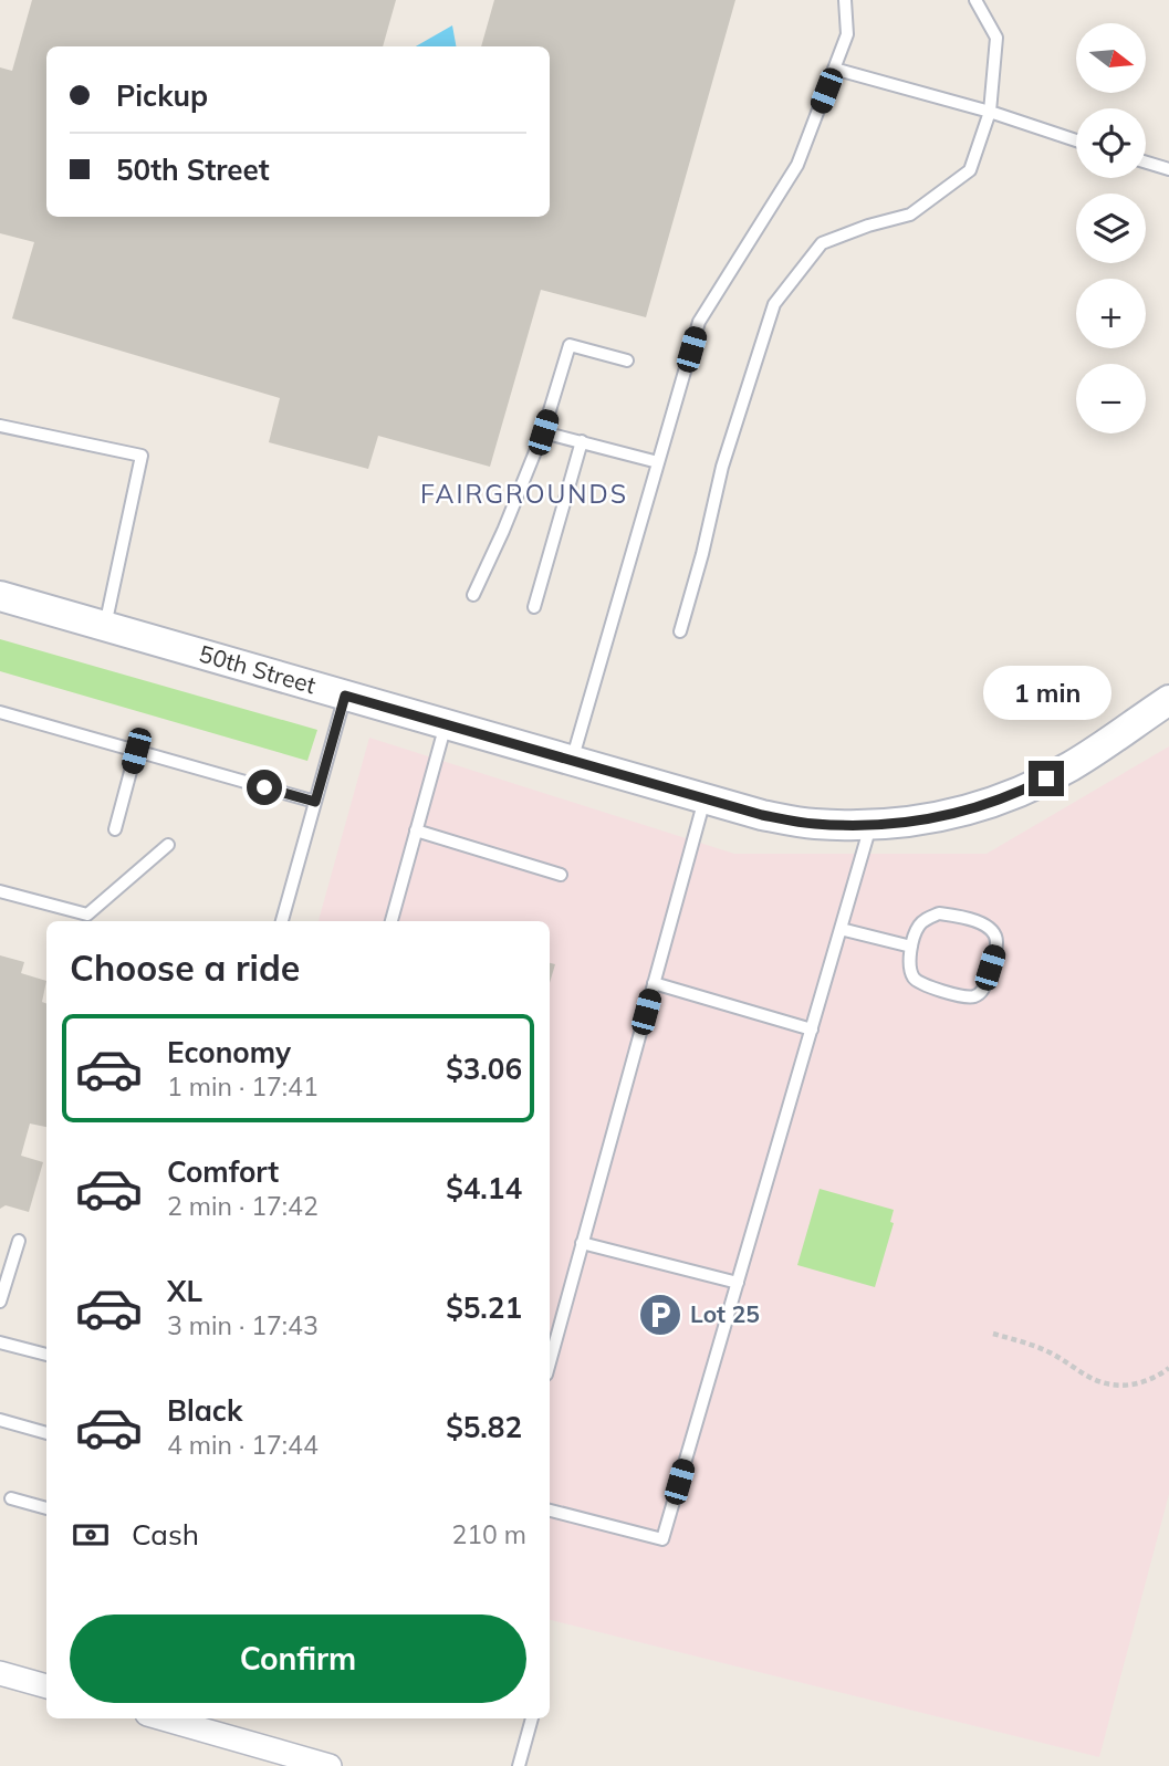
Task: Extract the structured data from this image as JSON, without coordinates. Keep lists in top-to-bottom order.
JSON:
{
  "streets": {
    "street": ["50th Street"]
  },
  "districts": ["FAIRGROUNDS"],
  "places": {
    "parking": ["Lot 25"]
  },
  "north": "right",
  "page": {
    "map_buttons": ["+", "−"],
    "banner": ["Pickup", "50th Street"],
    "bubble": "1 min",
    "heading": "Choose a ride",
    "list": [
      {
        "name": "Economy",
        "note": "1 min · 17:41",
        "value": "$3.06"
      },
      {
        "name": "Comfort",
        "note": "2 min · 17:42",
        "value": "$4.14"
      },
      {
        "name": "XL",
        "note": "3 min · 17:43",
        "value": "$5.21"
      },
      {
        "name": "Black",
        "note": "4 min · 17:44",
        "value": "$5.82"
      }
    ],
    "pay": ["Cash", "210 m"],
    "buttons": "Confirm"
  }
}
